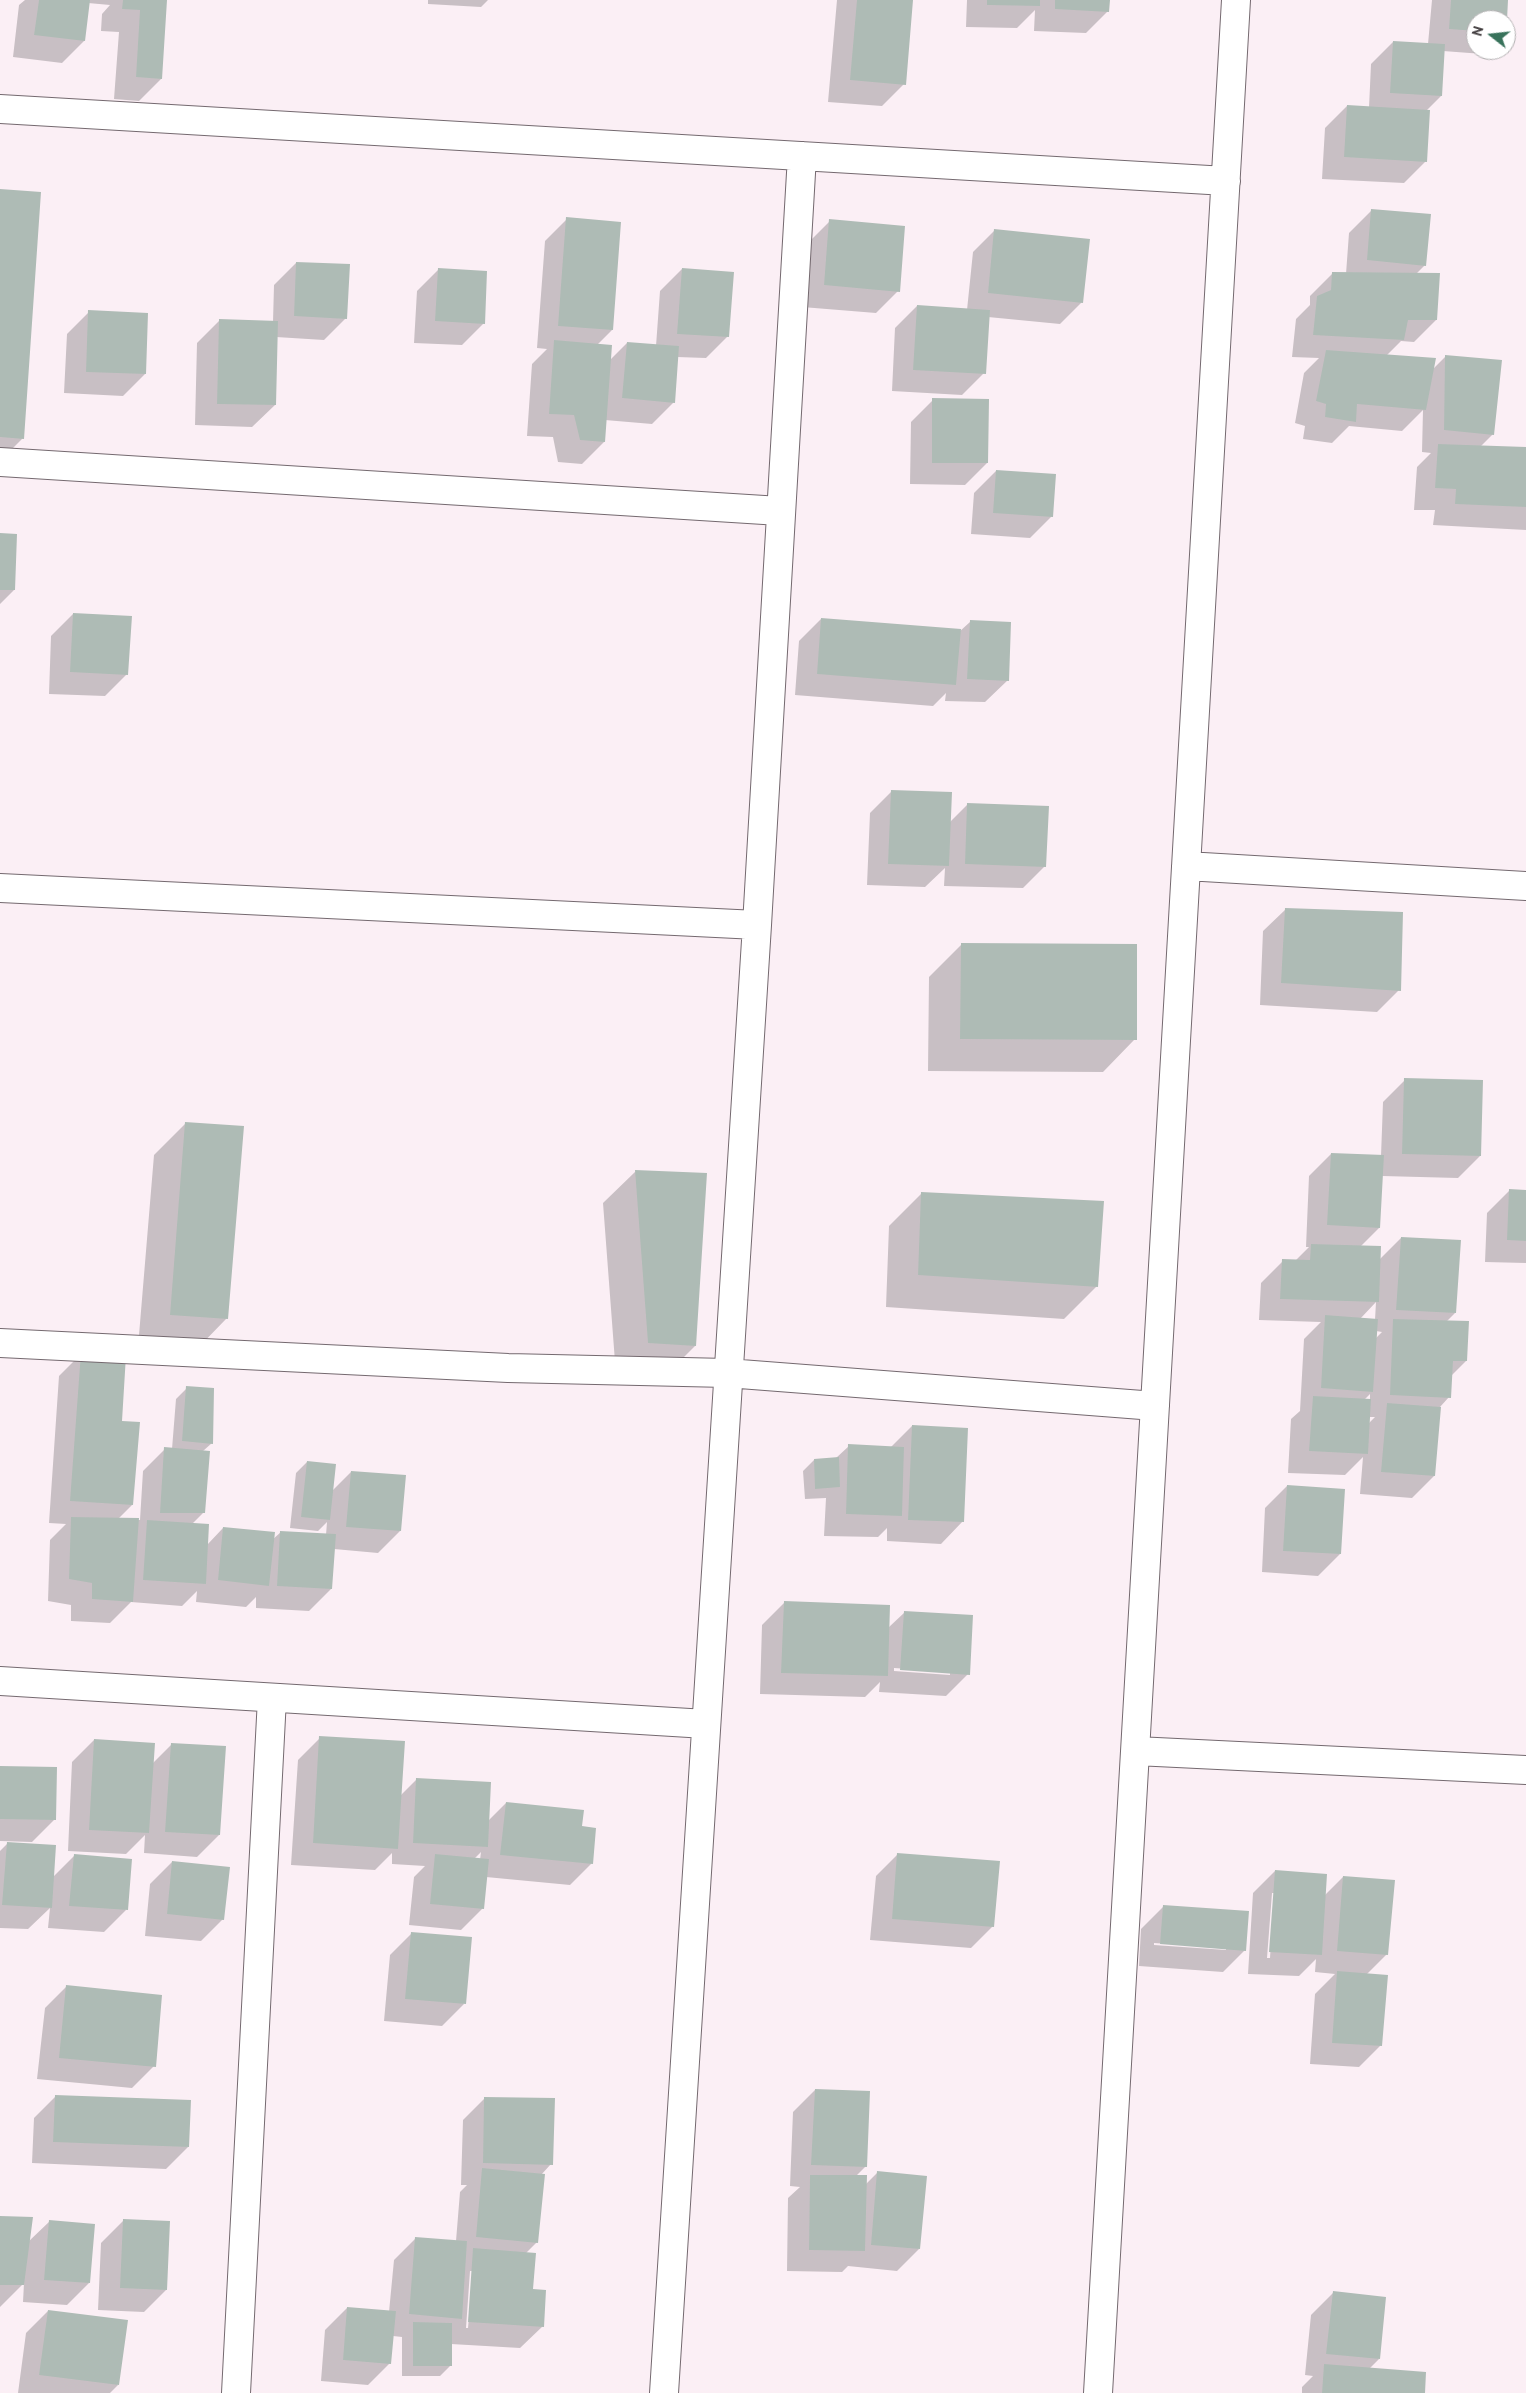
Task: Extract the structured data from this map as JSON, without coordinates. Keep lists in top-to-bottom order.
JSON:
{
  "north": "left"
}
